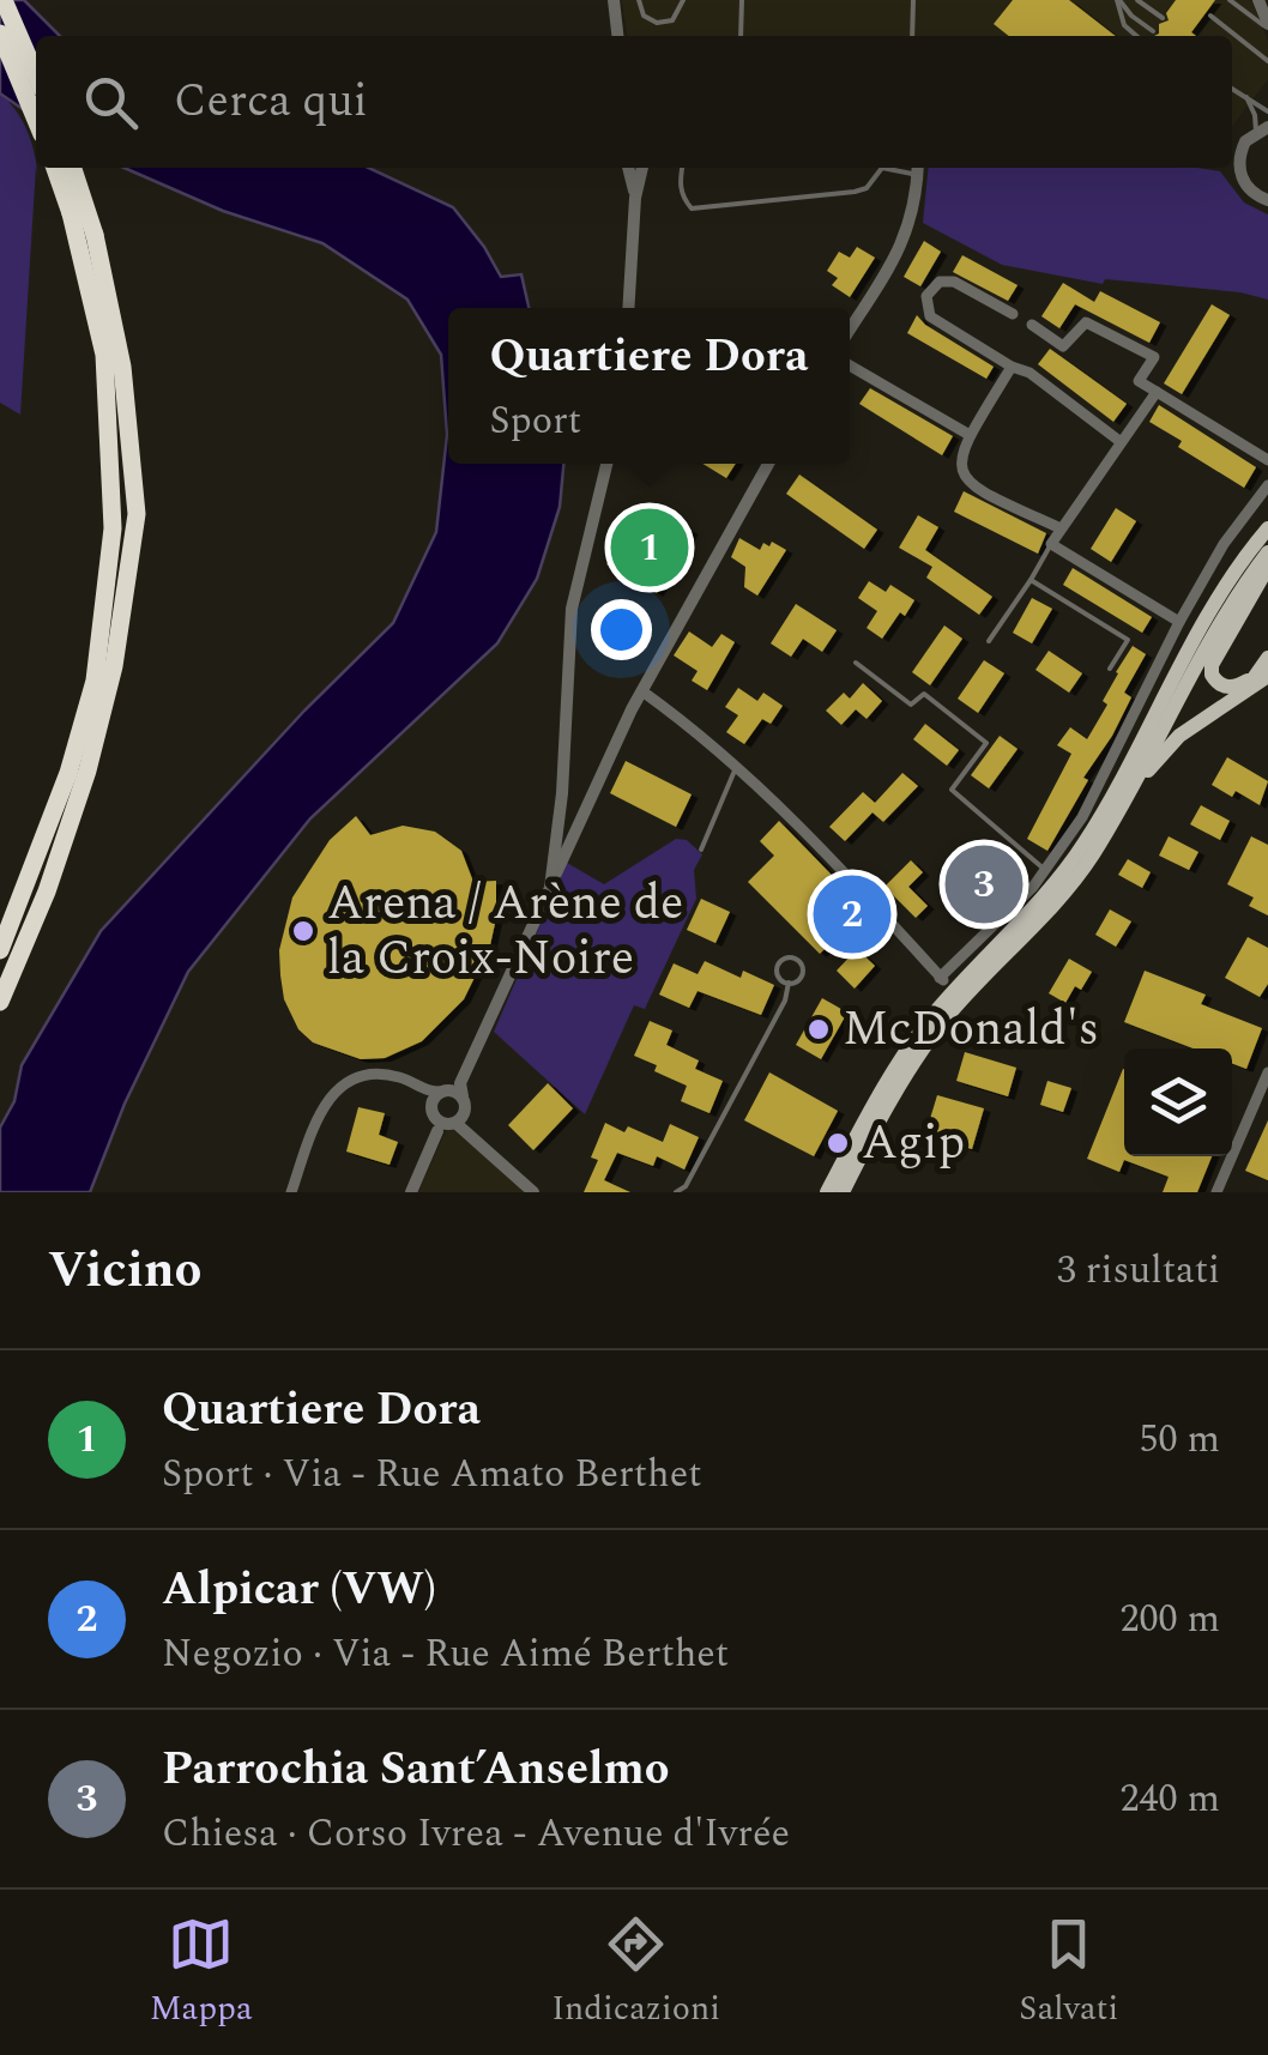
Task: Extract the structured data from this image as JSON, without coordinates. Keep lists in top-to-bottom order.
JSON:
{
  "places": ["Arena / Arène de la Croix-Noire", "McDonald's", "Agip"],
  "page": {
    "search": "Cerca qui",
    "popup": ["Quartiere Dora", "Sport"],
    "pins": ["1", "3", "2"],
    "heading": ["Vicino", "3 risultati"],
    "list": [
      {
        "mark": "1",
        "name": "Quartiere Dora",
        "note": "Sport · Via - Rue Amato Berthet",
        "value": "50 m"
      },
      {
        "mark": "2",
        "name": "Alpicar (VW)",
        "note": "Negozio · Via - Rue Aimé Berthet",
        "value": "200 m"
      },
      {
        "mark": "3",
        "name": "Parrochia Sant’Anselmo",
        "note": "Chiesa · Corso Ivrea - Avenue d'Ivrée",
        "value": "240 m"
      }
    ],
    "nav": ["Mappa", "Indicazioni", "Salvati"]
  }
}
